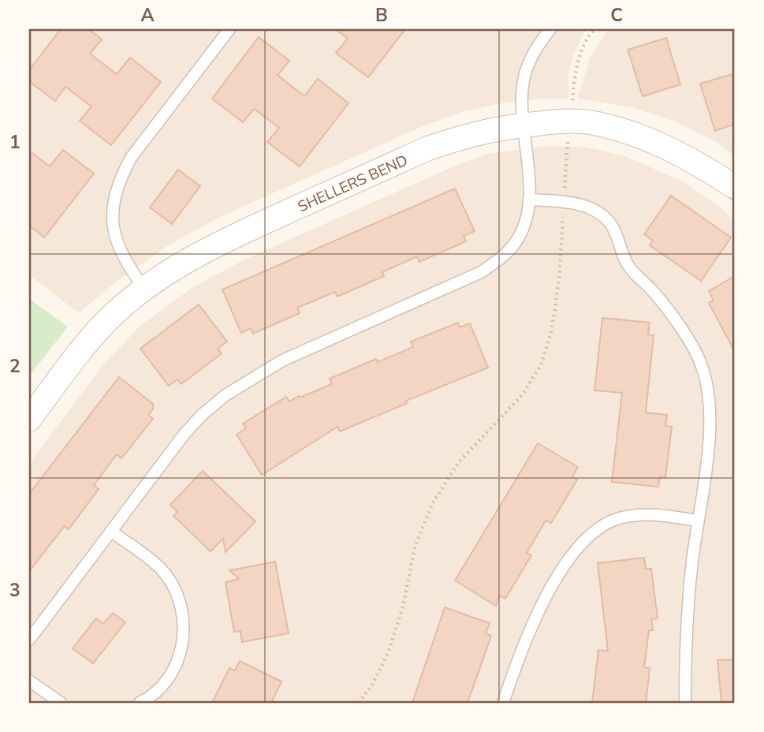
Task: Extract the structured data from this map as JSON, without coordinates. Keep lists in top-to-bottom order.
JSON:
{
  "streets": {
    "street": ["SHELLERS BEND"]
  },
  "grid": {
    "columns": ["A", "B", "C"],
    "rows": ["1", "2", "3"]
  }
}
